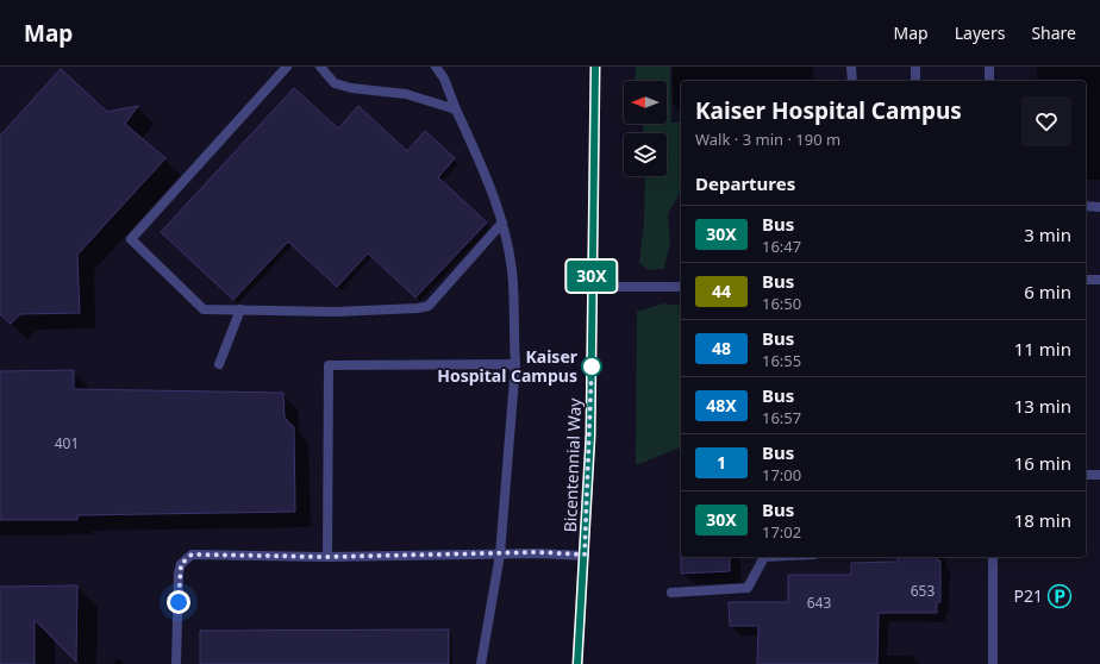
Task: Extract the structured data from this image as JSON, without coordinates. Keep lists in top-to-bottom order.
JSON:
{
  "streets": {
    "main road": ["Bicentennial Way"]
  },
  "places": {
    "other": ["Kaiser Hospital Campus"],
    "parking": ["P21"]
  },
  "lines": ["bus line 30X"],
  "house_numbers": ["401", "653", "643"],
  "north": "left",
  "page": {
    "header": "Map",
    "nav": ["Map", "Layers", "Share"],
    "on_map": "30X",
    "heading": [
      ["Kaiser Hospital Campus", "Walk · 3 min · 190 m"],
      "Departures"
    ],
    "list": [
      {
        "mark": "30X",
        "name": "Bus",
        "note": "16:47",
        "value": "3 min"
      },
      {
        "mark": "44",
        "name": "Bus",
        "note": "16:50",
        "value": "6 min"
      },
      {
        "mark": "48",
        "name": "Bus",
        "note": "16:55",
        "value": "11 min"
      },
      {
        "mark": "48X",
        "name": "Bus",
        "note": "16:57",
        "value": "13 min"
      },
      {
        "mark": "1",
        "name": "Bus",
        "note": "17:00",
        "value": "16 min"
      },
      {
        "mark": "30X",
        "name": "Bus",
        "note": "17:02",
        "value": "18 min"
      }
    ]
  }
}
